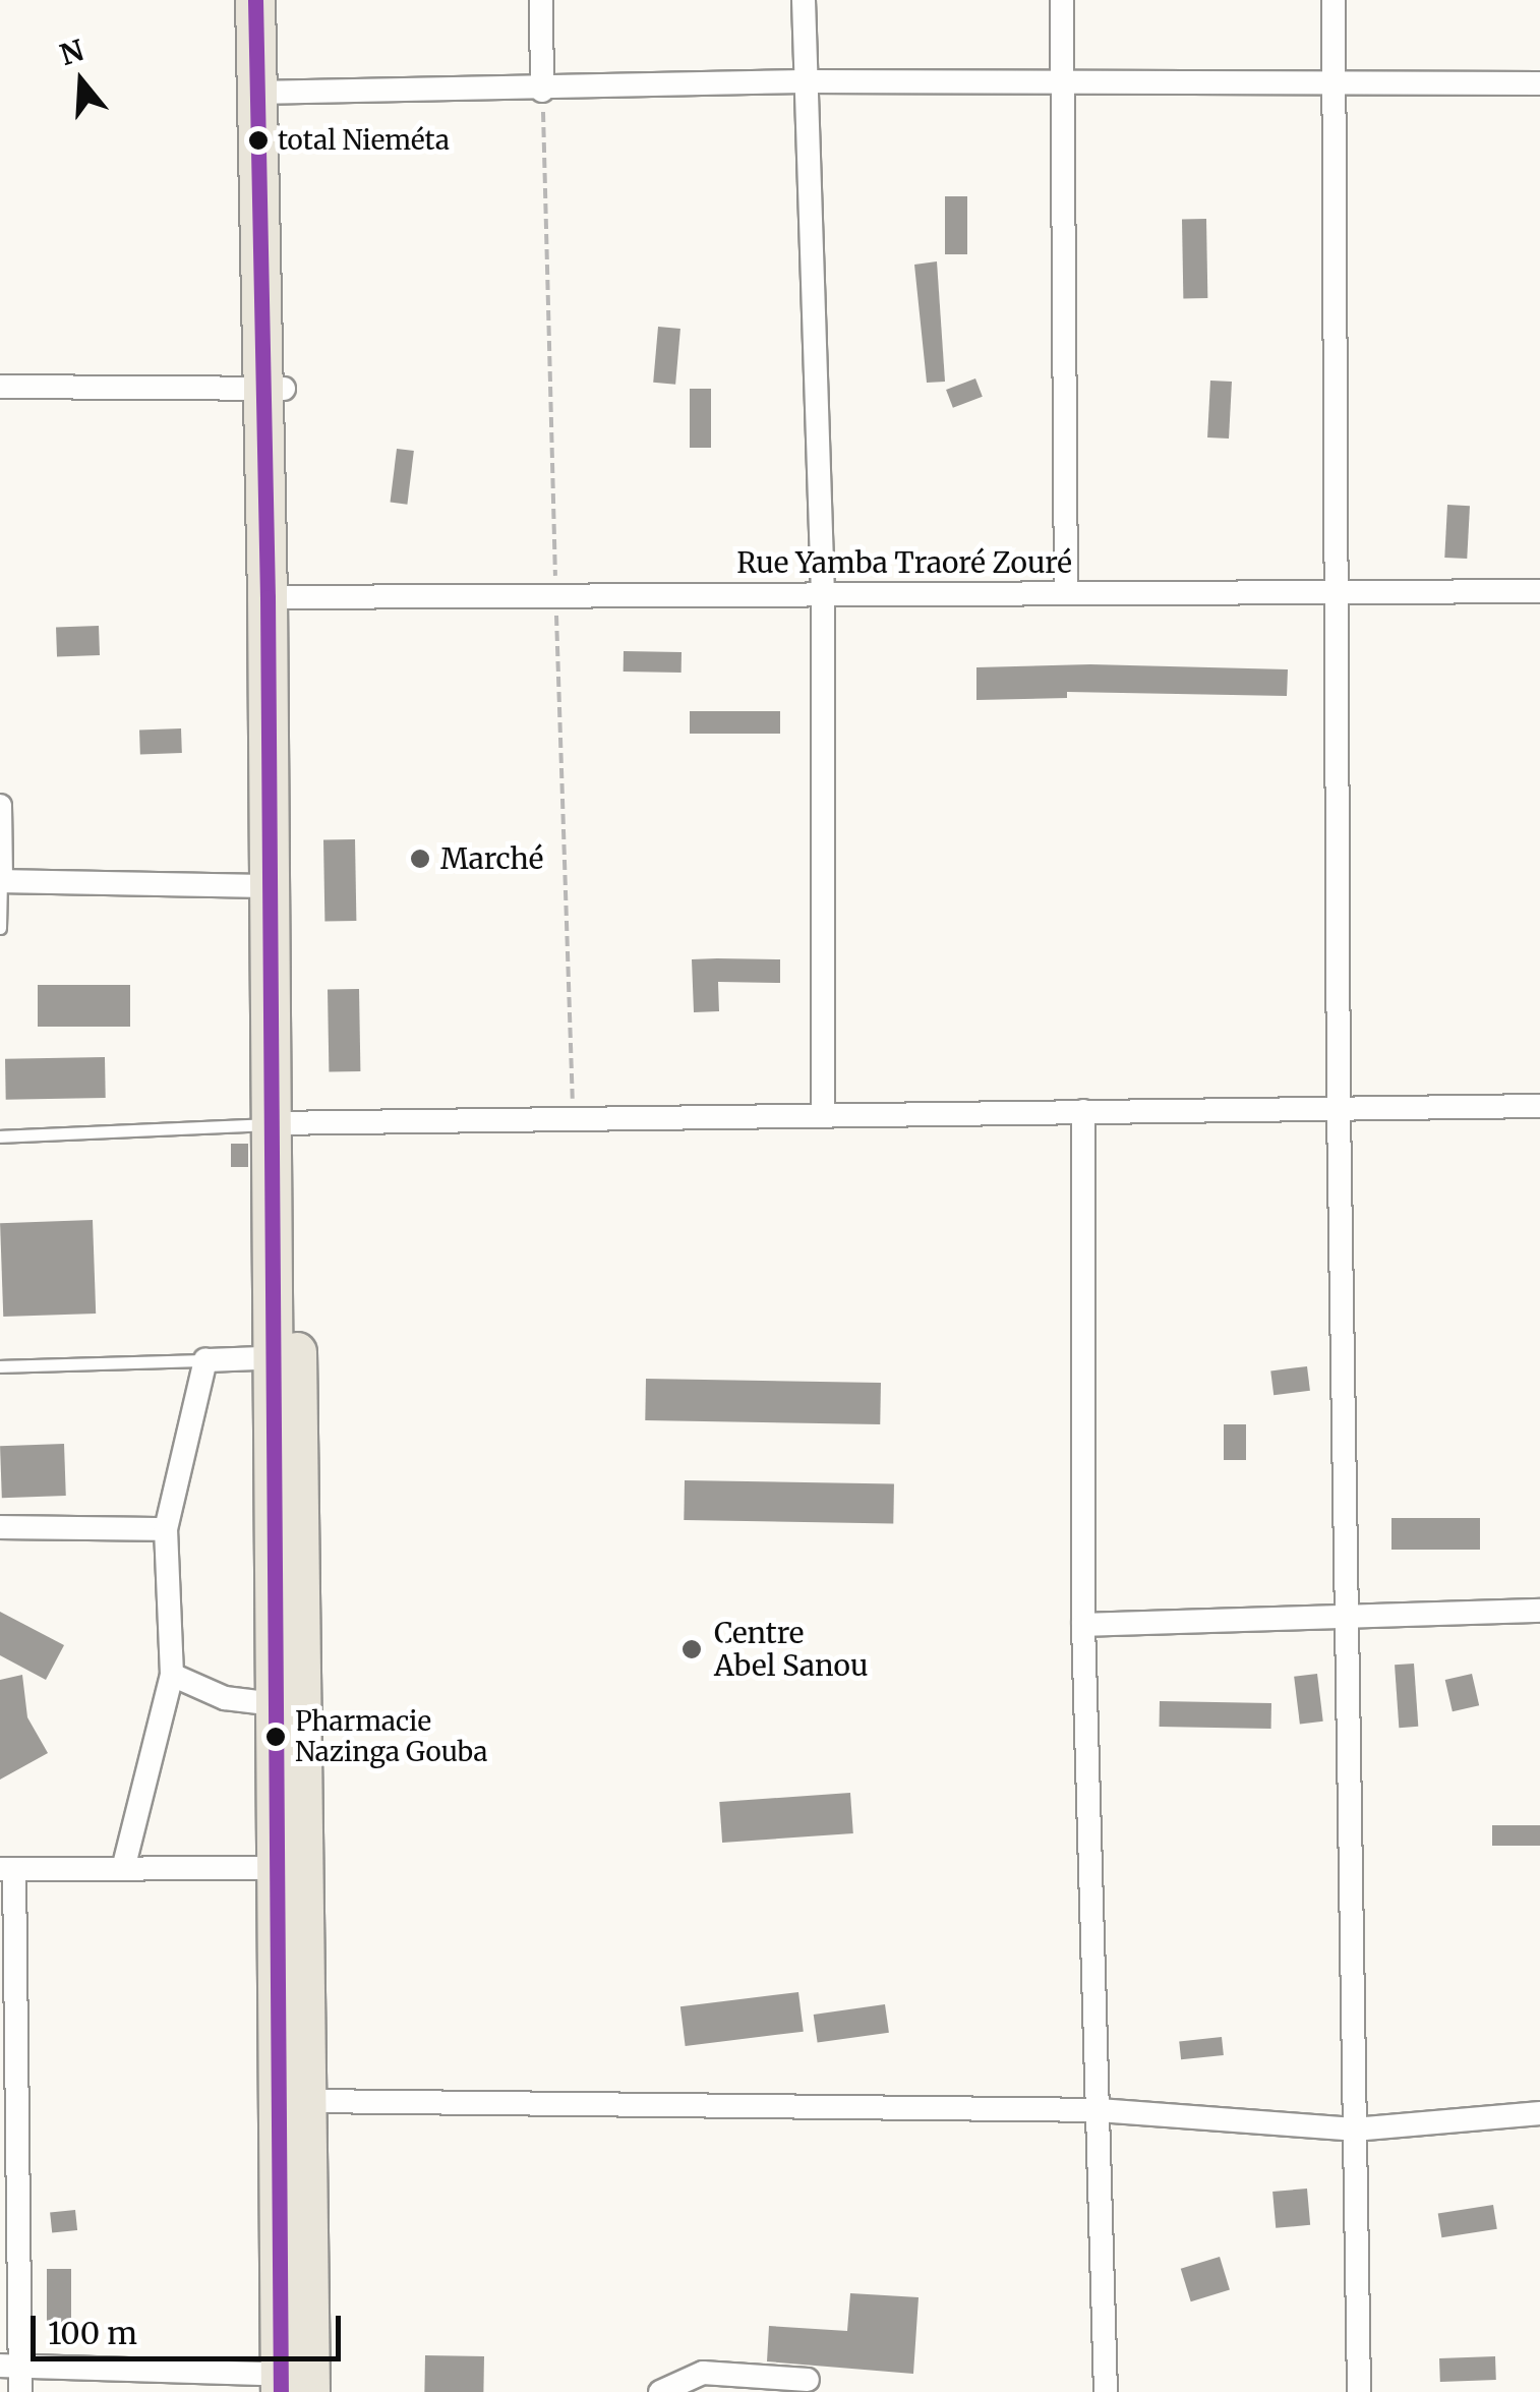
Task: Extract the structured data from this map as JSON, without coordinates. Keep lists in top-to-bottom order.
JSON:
{
  "streets": {
    "street": ["Rue Yamba Traoré Zouré"]
  },
  "places": [
    "total Nieméta",
    "Marché",
    "Centre Abel Sanou",
    "Pharmacie Nazinga Gouba"
  ],
  "scale_bar": "100 m",
  "north": "top"
}
